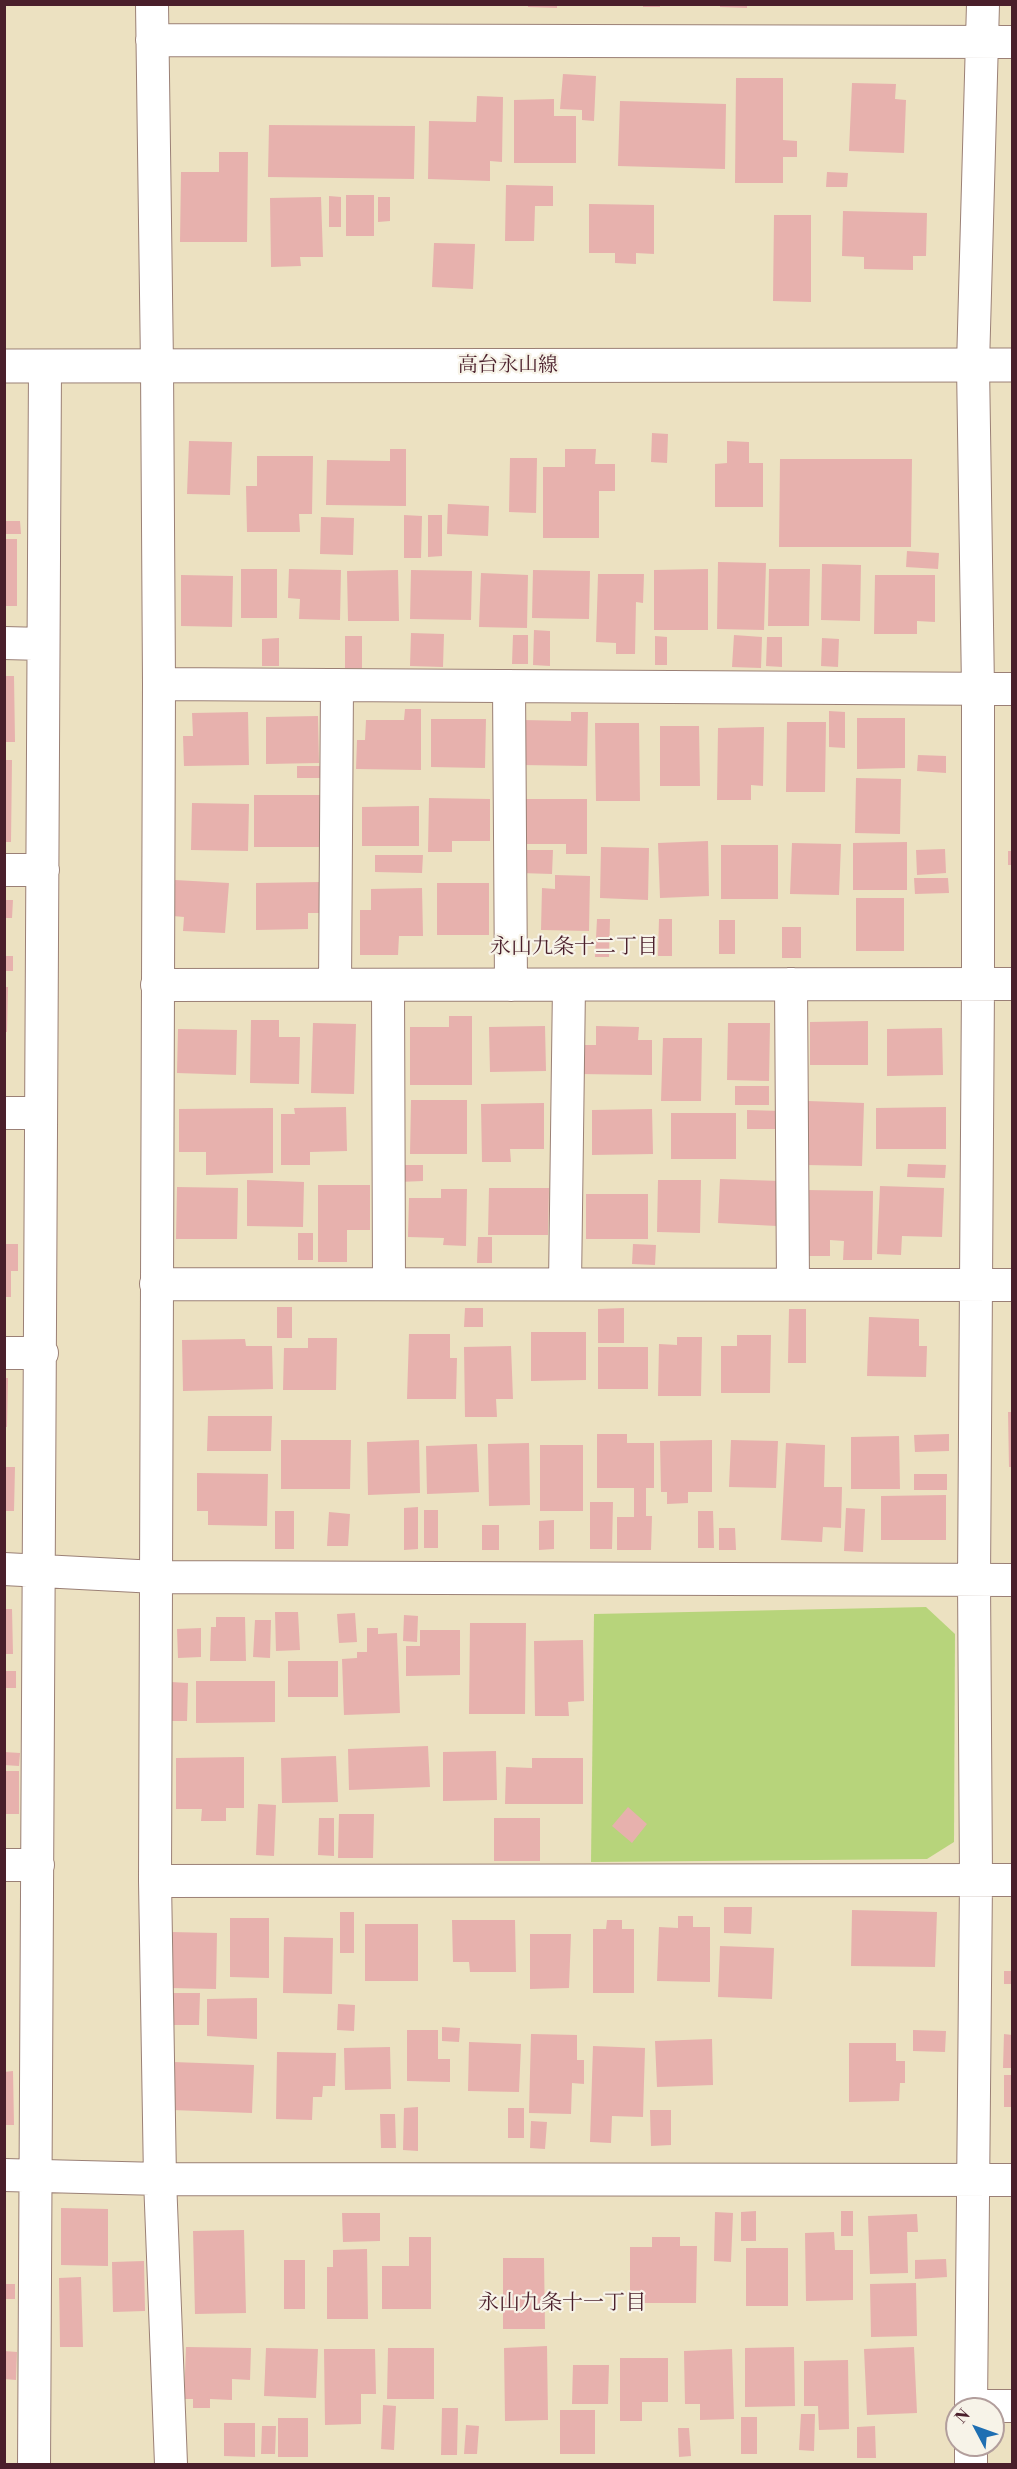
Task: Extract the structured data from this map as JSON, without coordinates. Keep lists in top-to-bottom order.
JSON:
{
  "streets": {
    "street": ["高台永山線"]
  },
  "districts": ["永山九条十二丁目", "永山九条十一丁目"],
  "north": "top left"
}
